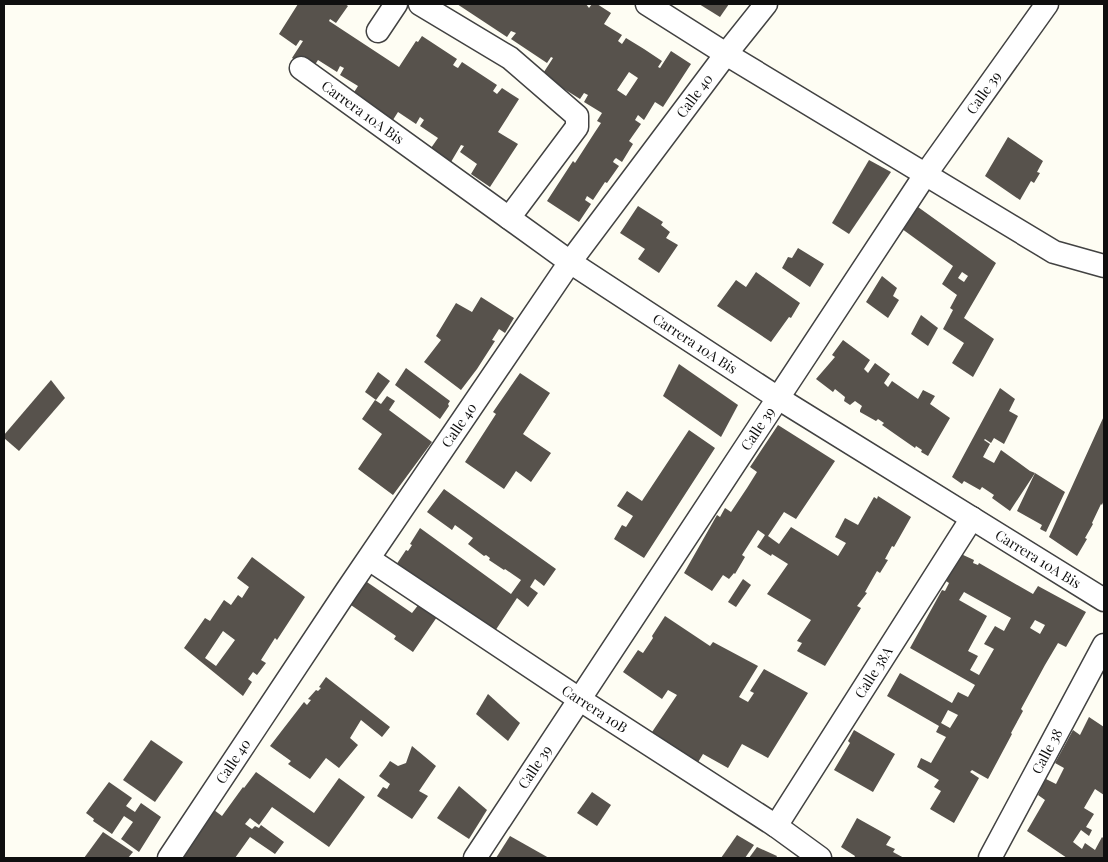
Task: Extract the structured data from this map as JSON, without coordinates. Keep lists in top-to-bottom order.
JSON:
{
  "streets": {
    "street": [
      "Calle 39",
      "Calle 40",
      "Carrera 10A Bis",
      "Calle 38A",
      "Carrera 10B",
      "Calle 38"
    ]
  },
  "crossings": [
    ["Calle 39", "Carrera 10A Bis"],
    ["Calle 39", "Carrera 10B"],
    ["Calle 40", "Carrera 10A Bis"],
    ["Calle 40", "Carrera 10B"],
    ["Carrera 10A Bis", "Calle 38A"],
    ["Calle 38A", "Carrera 10B"]
  ]
}
